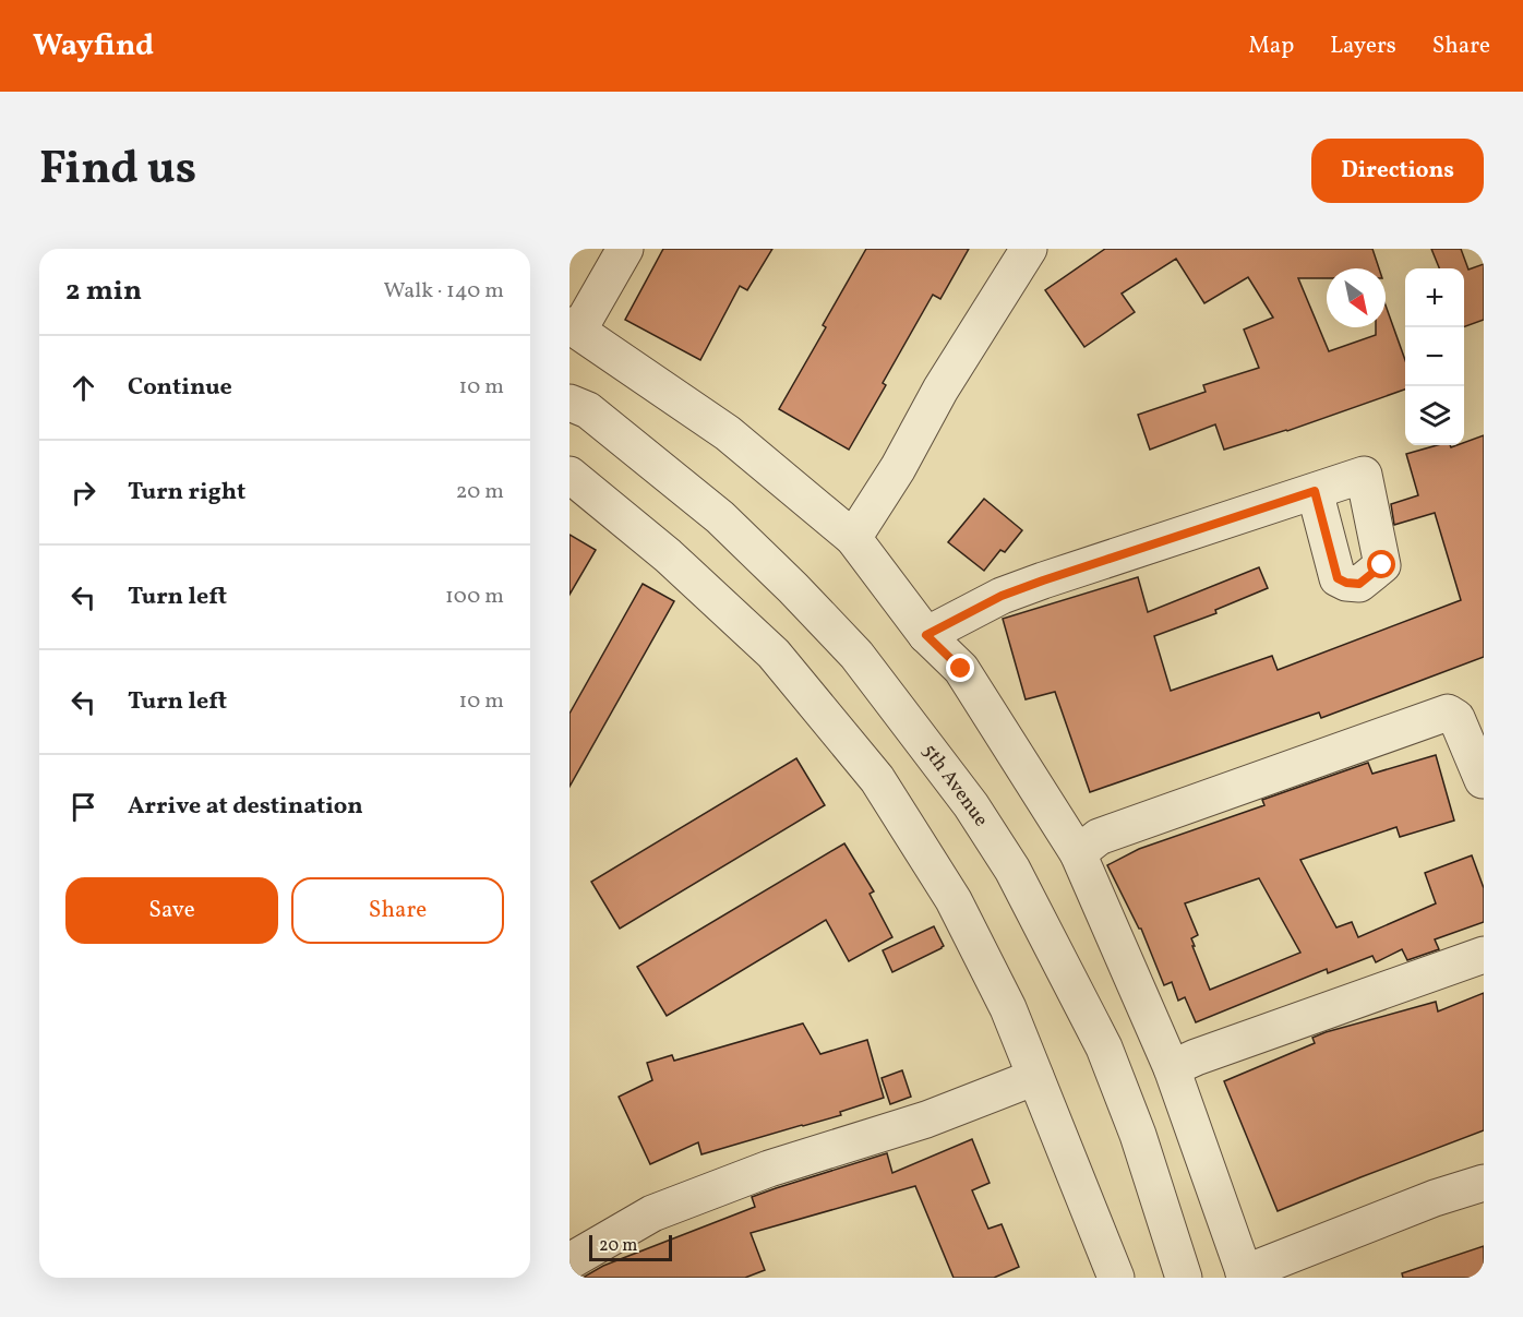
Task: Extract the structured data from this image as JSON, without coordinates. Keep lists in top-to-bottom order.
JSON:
{
  "streets": {
    "street": ["5th Avenue"]
  },
  "scale_bar": "20 m",
  "north": "bottom right",
  "page": {
    "header": "Wayfind",
    "nav": ["Map", "Layers", "Share"],
    "title": "Find us",
    "buttons": [
      "Directions",
      ["Save", "Share"]
    ],
    "heading": ["2 min", "Walk · 140 m"],
    "map_buttons": ["+", "−"],
    "list": [
      ["Continue", "10 m"],
      ["Turn right", "20 m"],
      ["Turn left", "100 m"],
      ["Turn left", "10 m"],
      "Arrive at destination"
    ],
    "scale": "20 m"
  }
}
